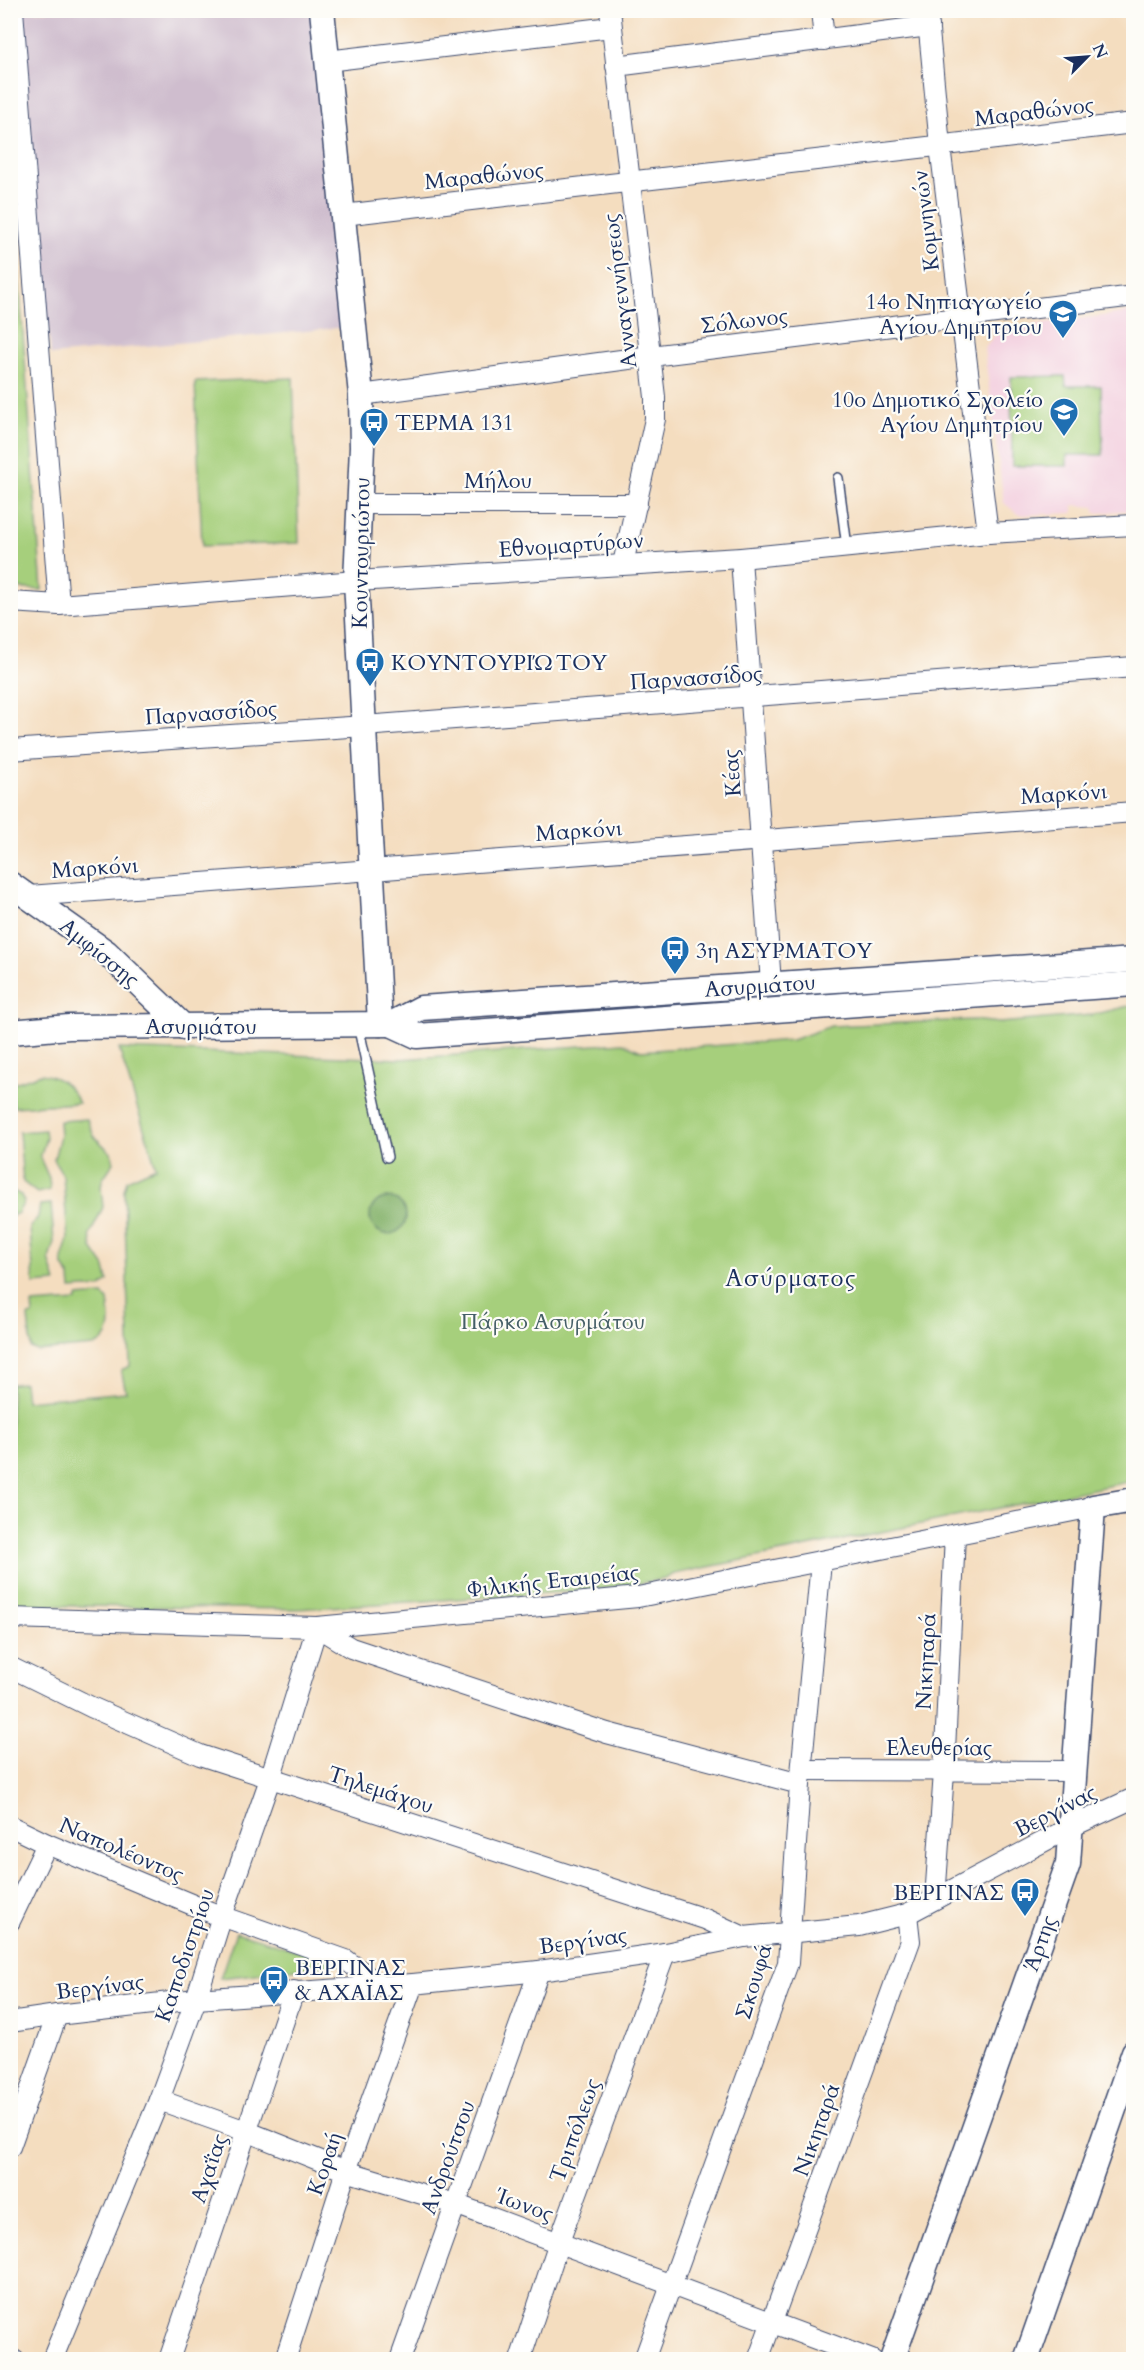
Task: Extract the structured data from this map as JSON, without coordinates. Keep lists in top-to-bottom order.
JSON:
{
  "streets": {
    "street": [
      "Μαραθώνος",
      "Κομνηνών",
      "Ανναγεννήσεως",
      "Σόλωνος",
      "Μήλου",
      "Εθνομαρτύρων",
      "Κουντουριώτου",
      "Παρνασσίδος",
      "Κέας",
      "Μαρκόνι",
      "Αμφίσσης",
      "Ασυρμάτου",
      "Φιλικής Εταιρείας",
      "Νικηταρά",
      "Ελευθερίας",
      "Τηλεμάχου",
      "Βεργίνας",
      "Ναπολέοντος",
      "Άρτης",
      "Καποδιστρίου",
      "Σκουφά",
      "Τριπόλεως",
      "Ανδρούτσου",
      "Κοραή",
      "Αχαΐας",
      "Ίωνος"
    ]
  },
  "crossings": [
    ["Μαραθώνος", "Κομνηνών"],
    ["Μαραθώνος", "Ανναγεννήσεως"],
    ["Μαραθώνος", "Κουντουριώτου"],
    ["Κομνηνών", "Σόλωνος"],
    ["Κομνηνών", "Εθνομαρτύρων"],
    ["Ανναγεννήσεως", "Σόλωνος"],
    ["Ανναγεννήσεως", "Μήλου"],
    ["Ανναγεννήσεως", "Εθνομαρτύρων"],
    ["Σόλωνος", "Κουντουριώτου"],
    ["Μήλου", "Κουντουριώτου"],
    ["Εθνομαρτύρων", "Κουντουριώτου"],
    ["Εθνομαρτύρων", "Κέας"],
    ["Κουντουριώτου", "Παρνασσίδος"],
    ["Κουντουριώτου", "Μαρκόνι"],
    ["Κουντουριώτου", "Ασυρμάτου"],
    ["Παρνασσίδος", "Κέας"],
    ["Κέας", "Μαρκόνι"],
    ["Κέας", "Ασυρμάτου"],
    ["Μαρκόνι", "Αμφίσσης"],
    ["Αμφίσσης", "Ασυρμάτου"],
    ["Φιλικής Εταιρείας", "Νικηταρά"],
    ["Φιλικής Εταιρείας", "Ελευθερίας"],
    ["Φιλικής Εταιρείας", "Άρτης"],
    ["Φιλικής Εταιρείας", "Καποδιστρίου"],
    ["Φιλικής Εταιρείας", "Σκουφά"],
    ["Νικηταρά", "Ελευθερίας"],
    ["Νικηταρά", "Βεργίνας"],
    ["Νικηταρά", "Ίωνος"],
    ["Ελευθερίας", "Άρτης"],
    ["Ελευθερίας", "Καποδιστρίου"],
    ["Ελευθερίας", "Σκουφά"],
    ["Τηλεμάχου", "Βεργίνας"],
    ["Τηλεμάχου", "Καποδιστρίου"],
    ["Βεργίνας", "Ναπολέοντος"],
    ["Βεργίνας", "Άρτης"],
    ["Βεργίνας", "Καποδιστρίου"],
    ["Βεργίνας", "Σκουφά"],
    ["Βεργίνας", "Τριπόλεως"],
    ["Βεργίνας", "Ανδρούτσου"],
    ["Βεργίνας", "Κοραή"],
    ["Βεργίνας", "Αχαΐας"],
    ["Ναπολέοντος", "Καποδιστρίου"],
    ["Καποδιστρίου", "Ίωνος"],
    ["Σκουφά", "Ίωνος"],
    ["Τριπόλεως", "Ίωνος"],
    ["Ανδρούτσου", "Ίωνος"],
    ["Κοραή", "Ίωνος"],
    ["Αχαΐας", "Ίωνος"]
  ],
  "districts": ["Ασύρματος"],
  "parks": ["Πάρκο Ασυρμάτου"],
  "places": {
    "school or university": ["14ο Νηπιαγωγείο Αγίου Δημητρίου", "10ο Δημοτικό Σχολείο Αγίου Δημητρίου"],
    "bus stop": [
      "ΤΕΡΜΑ 131",
      "ΚΟΥΝΤΟΥΡΙΏΤΟΥ",
      "3η ΑΣΥΡΜΑΤΟΥ",
      "ΒΕΡΓΙΝΑΣ",
      "ΒΕΡΓΙΝΑΣ & ΑΧΑΪΑΣ"
    ]
  },
  "north": "top right"
}
